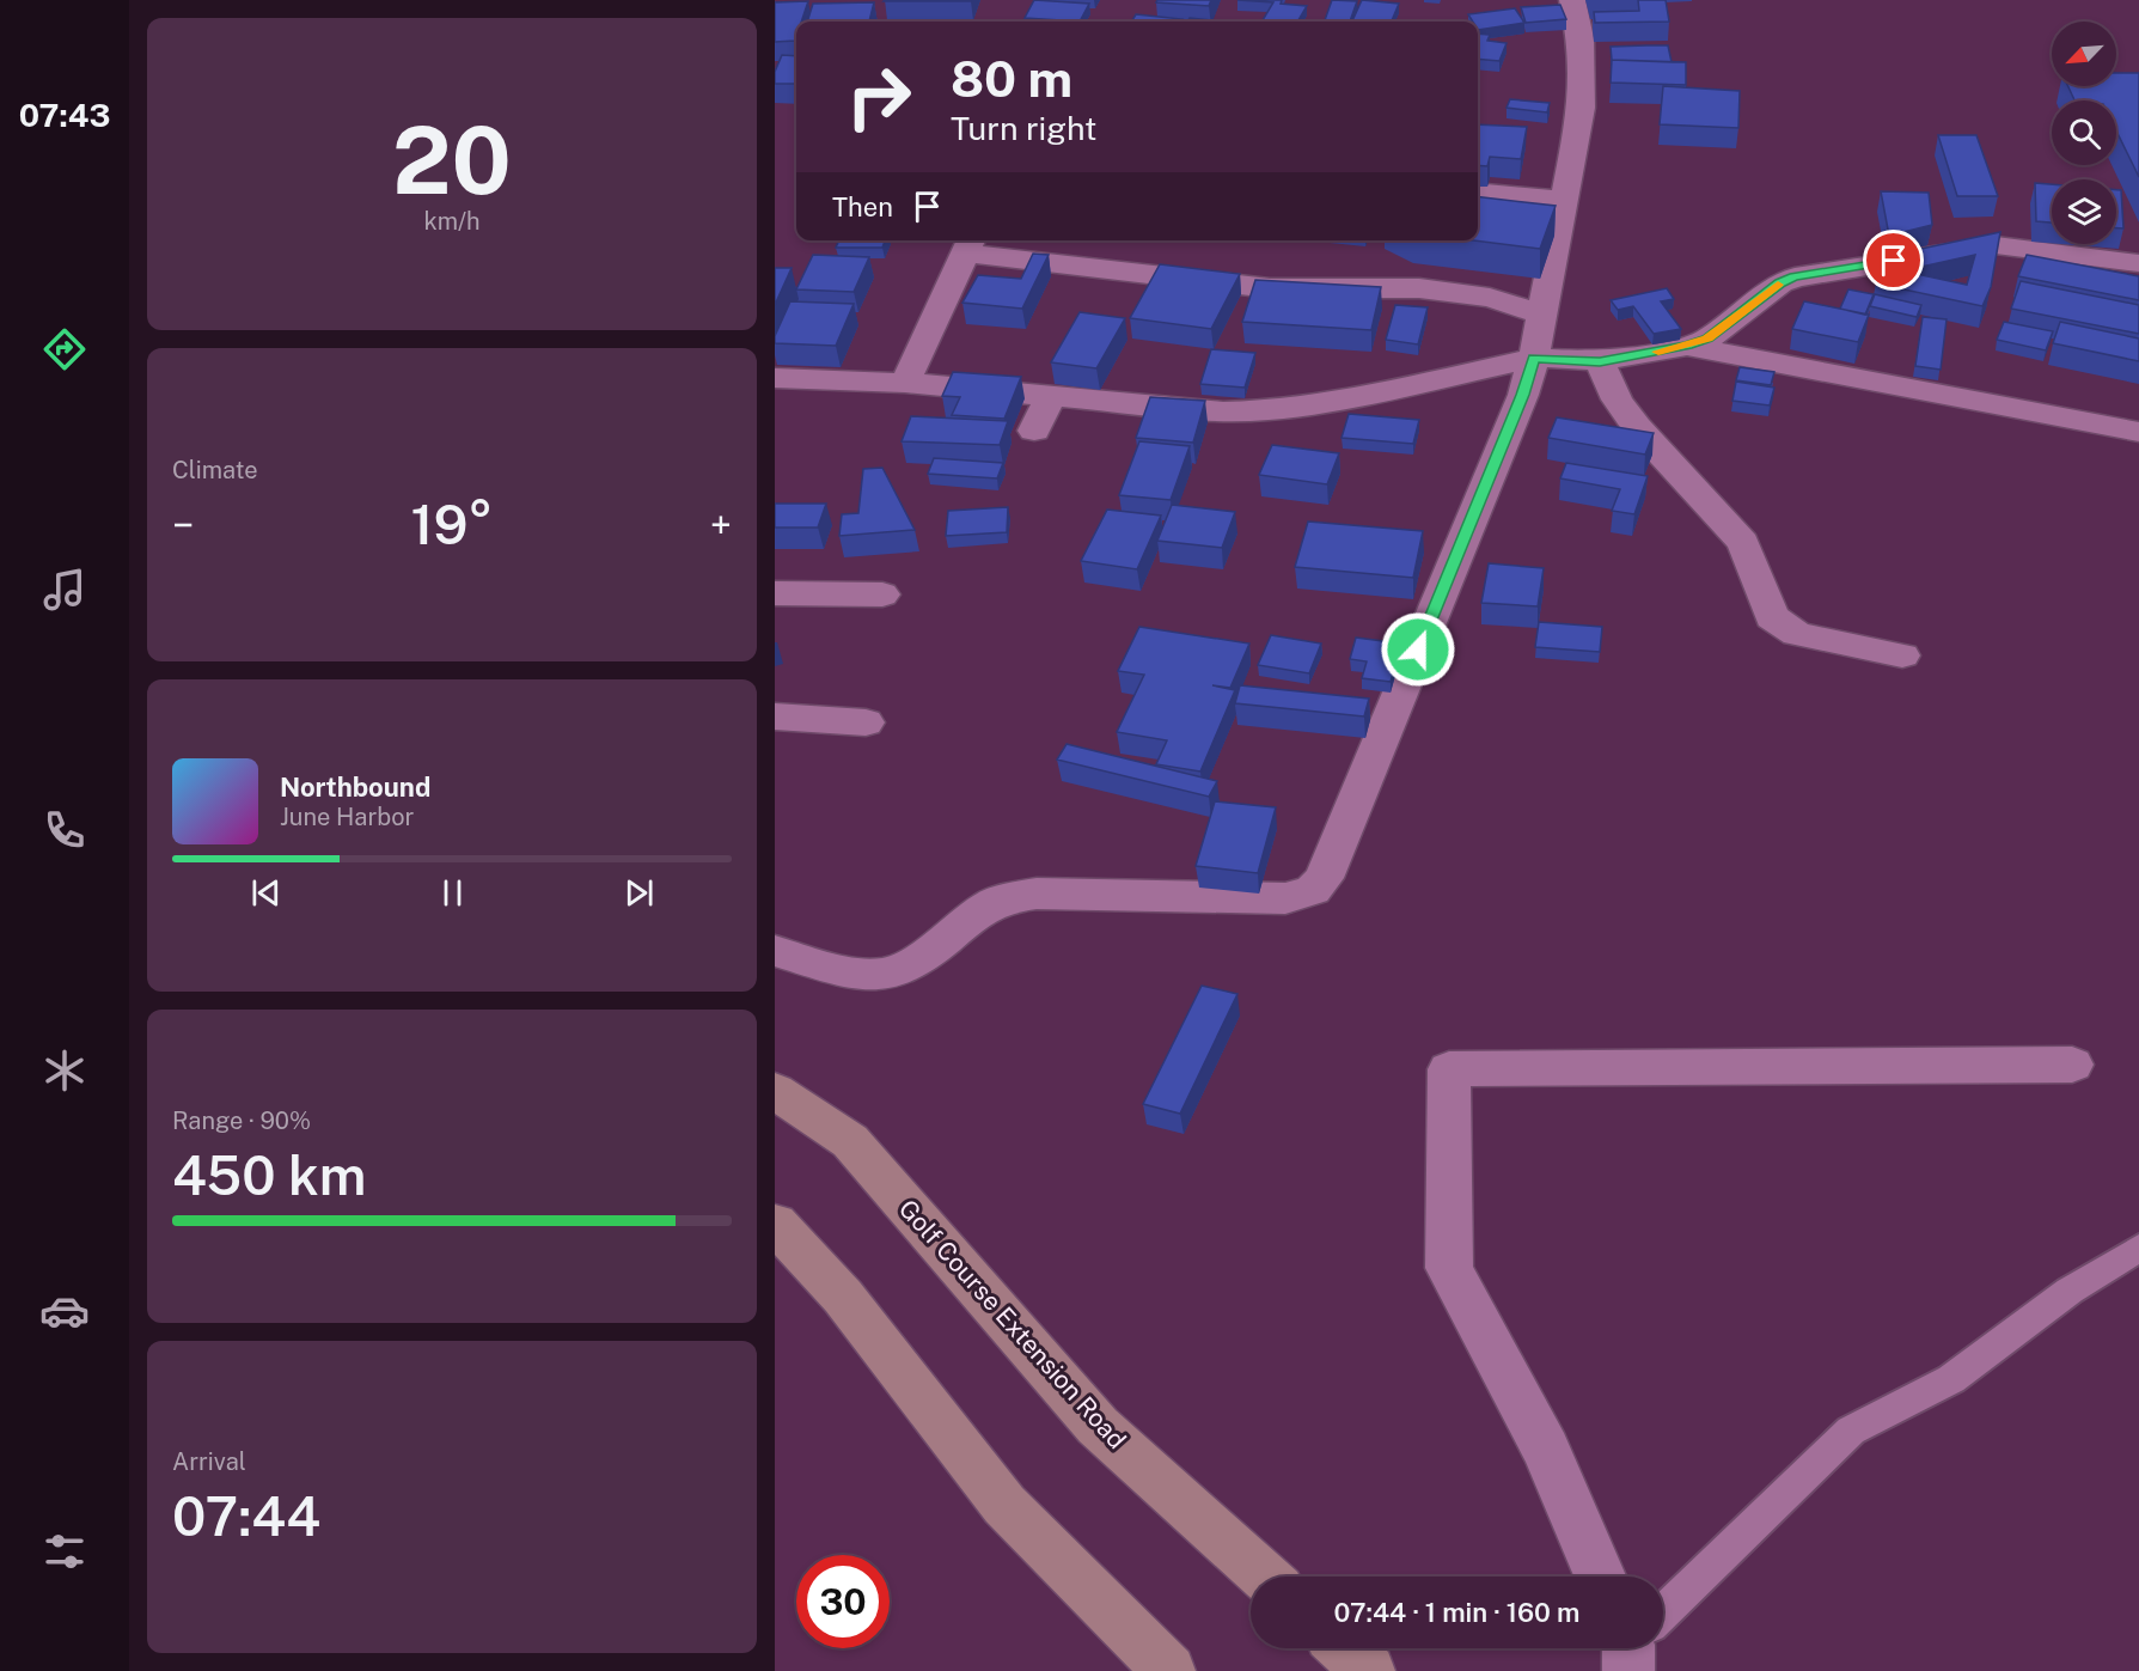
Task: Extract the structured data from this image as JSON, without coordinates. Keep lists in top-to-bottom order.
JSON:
{
  "streets": {
    "main road": ["Golf Course Extension Road"]
  },
  "north": "bottom left",
  "page": {
    "tabs": "07:43",
    "tile": [
      ["20", "km/h"],
      "Climate",
      ["Range · 90%", "450 km"],
      ["Arrival", "07:44"]
    ],
    "turn": ["80 m", "Turn right"],
    "then": "Then",
    "heat": ["−", "19°", "+"],
    "song": ["Northbound", "June Harbor"],
    "limit": "30",
    "trip": "07:44 · 1 min · 160 m"
  }
}
